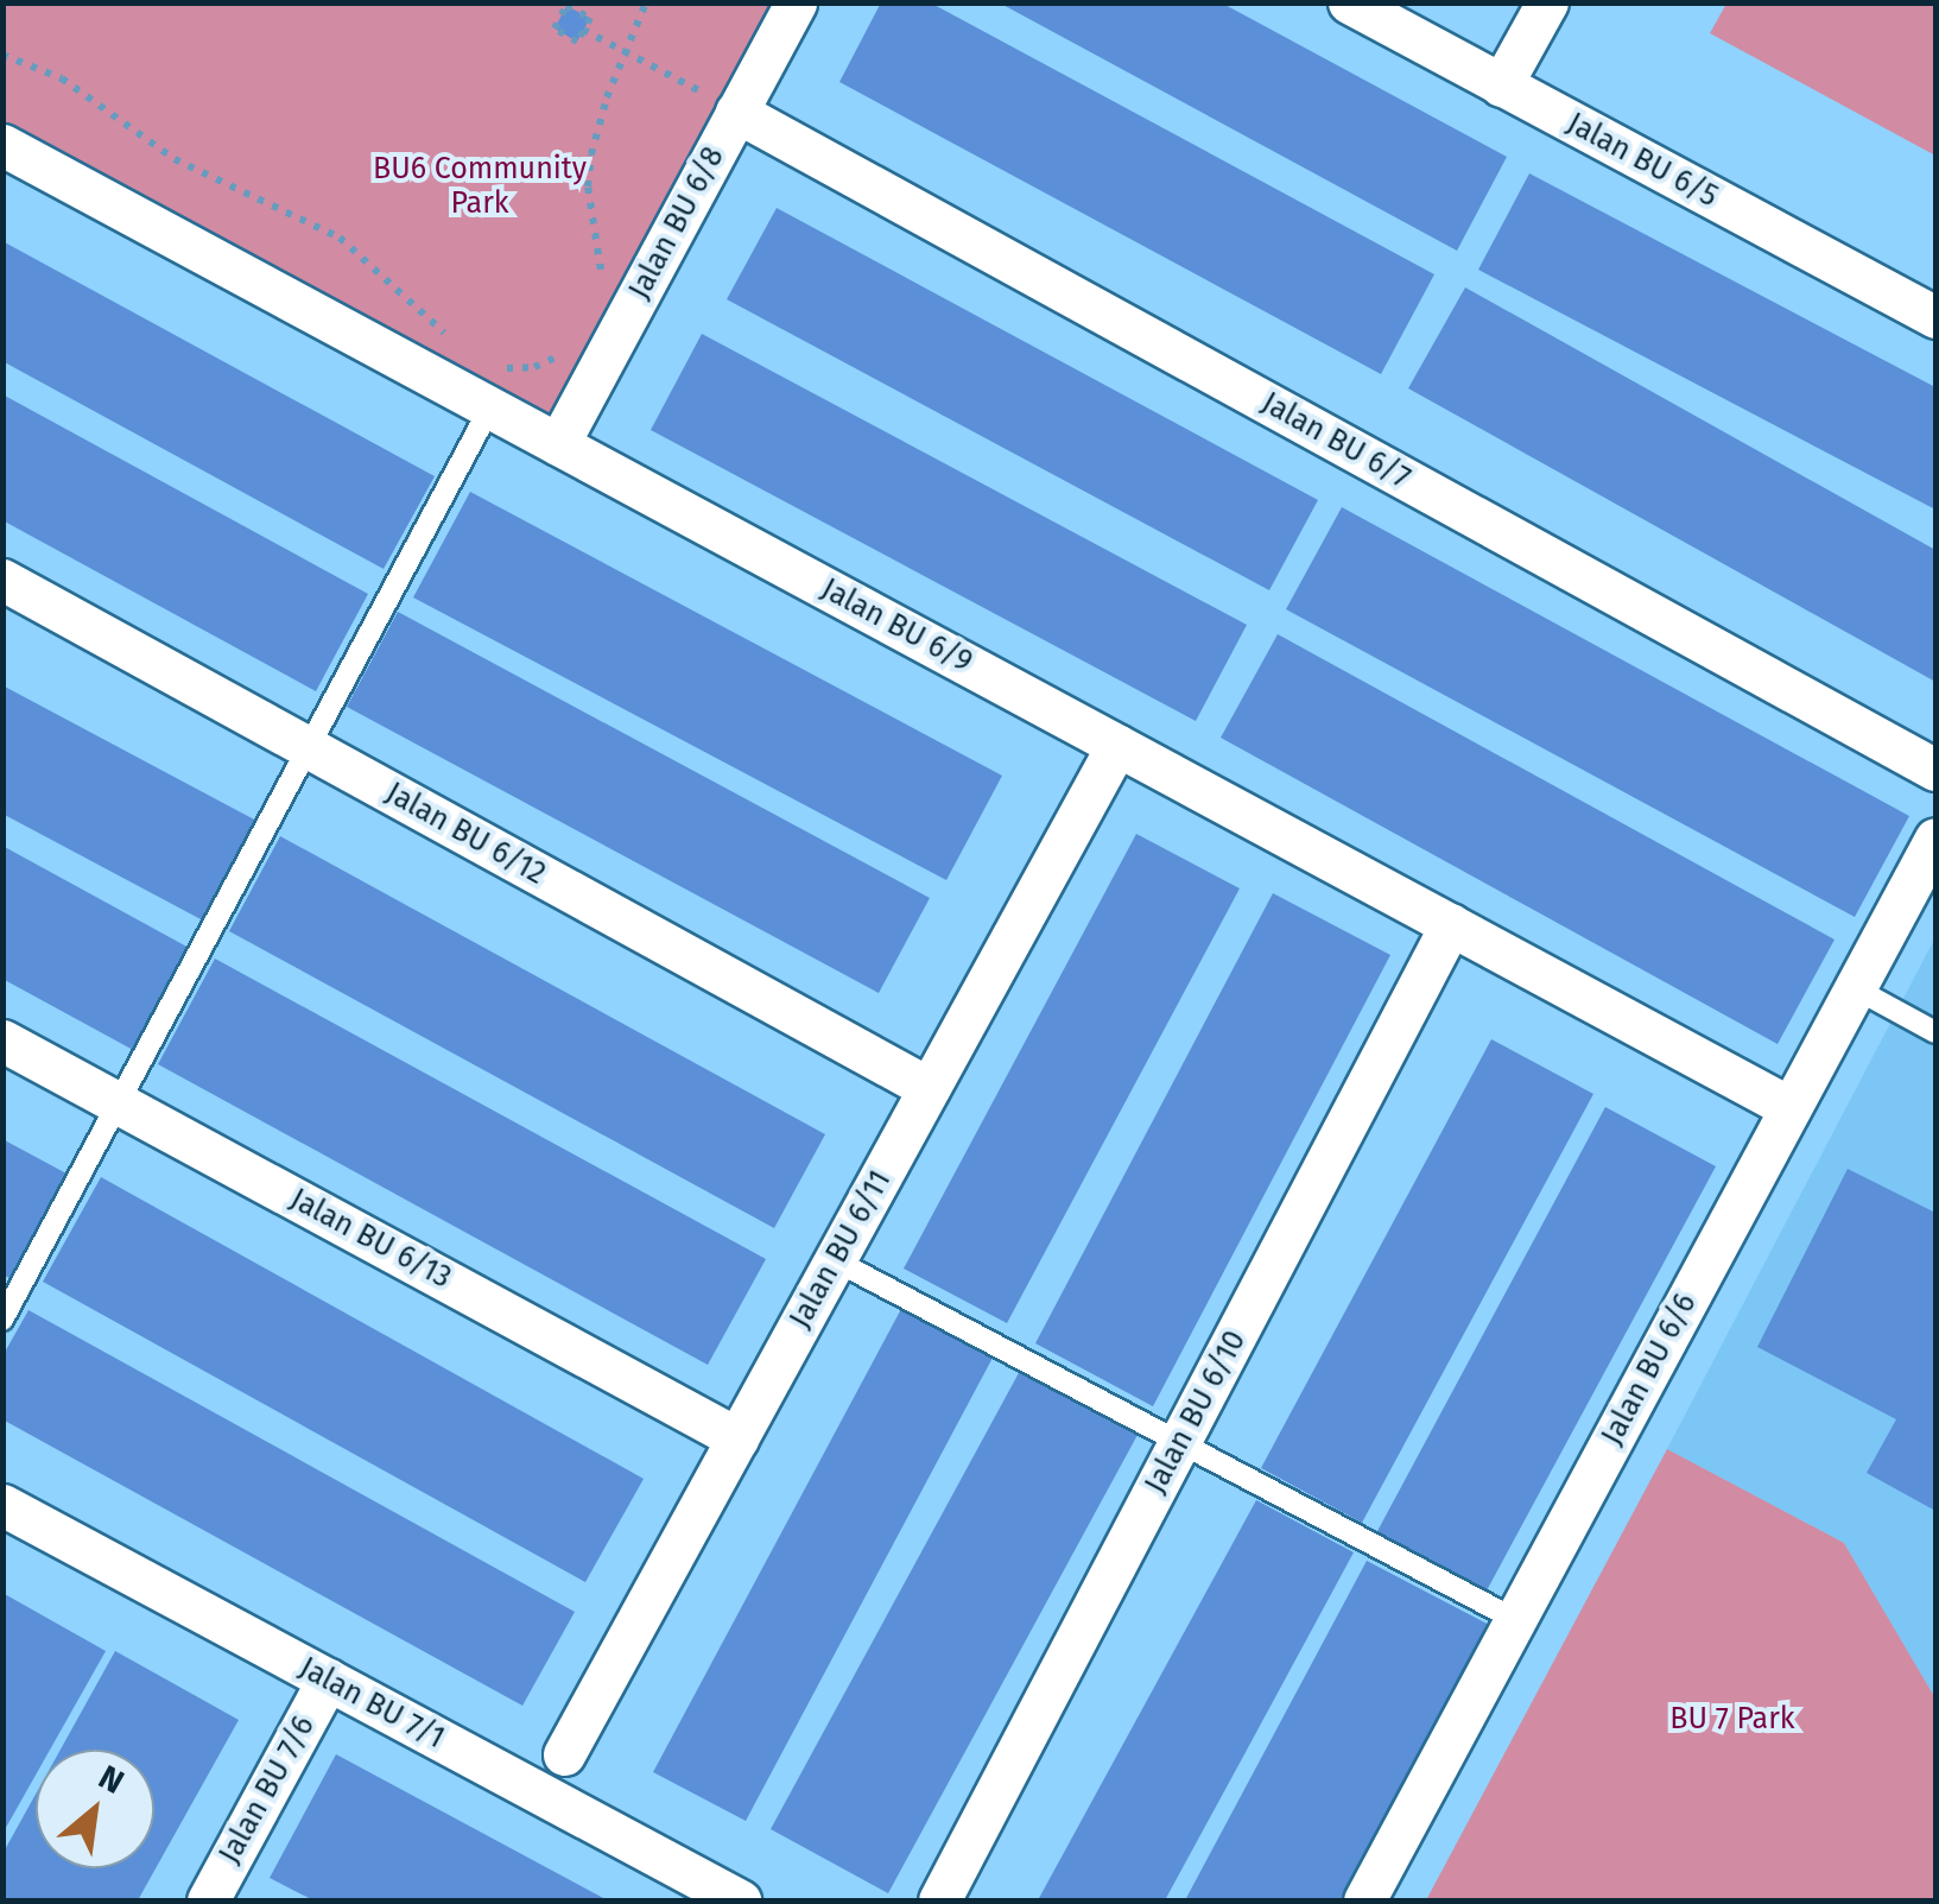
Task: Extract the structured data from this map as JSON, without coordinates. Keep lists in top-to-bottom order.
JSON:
{
  "streets": {
    "street": [
      "Jalan BU 6/5",
      "Jalan BU 6/8",
      "Jalan BU 6/7",
      "Jalan BU 6/9",
      "Jalan BU 6/12",
      "Jalan BU 6/13",
      "Jalan BU 6/11",
      "Jalan BU 6/6",
      "Jalan BU 6/10",
      "Jalan BU 7/1",
      "Jalan BU 7/6"
    ]
  },
  "crossings": [
    ["Jalan BU 6/8", "Jalan BU 6/7"],
    ["Jalan BU 6/8", "Jalan BU 6/9"],
    ["Jalan BU 6/9", "Jalan BU 6/11"],
    ["Jalan BU 6/9", "Jalan BU 6/6"],
    ["Jalan BU 6/9", "Jalan BU 6/10"],
    ["Jalan BU 6/12", "Jalan BU 6/11"],
    ["Jalan BU 6/13", "Jalan BU 6/11"],
    ["Jalan BU 7/1", "Jalan BU 7/6"]
  ],
  "parks": ["BU6 Community Park", "BU 7 Park"],
  "north": "top right"
}
